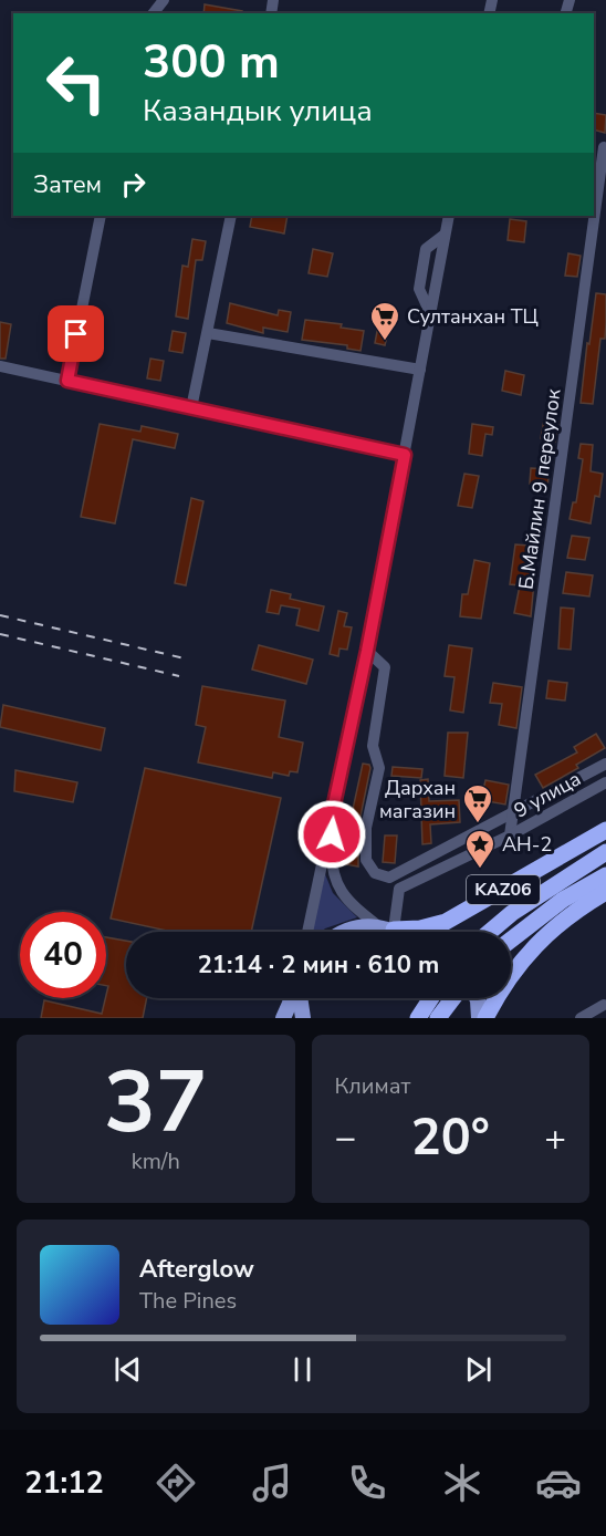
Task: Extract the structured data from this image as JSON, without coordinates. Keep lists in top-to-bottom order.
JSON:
{
  "streets": {
    "highway": ["KАZ06"],
    "street": ["Б.Майлин 9 переулок", "9 улица"]
  },
  "crossings": [
    ["Б.Майлин 9 переулок", "9 улица"],
    ["9 улица", "KАZ06"]
  ],
  "places": {
    "supermarket": ["Султанхан ТЦ", "Дархан магазин"],
    "place": ["АН-2"]
  },
  "page": {
    "turn": ["300 m", "Казандык улица"],
    "then": "Затем",
    "limit": "40",
    "trip": "21:14 · 2 мин · 610 m",
    "tile": [
      ["37", "km/h"],
      "Климат"
    ],
    "heat": ["−", "20°", "+"],
    "song": ["Afterglow", "The Pines"],
    "tabs": "21:12"
  }
}
